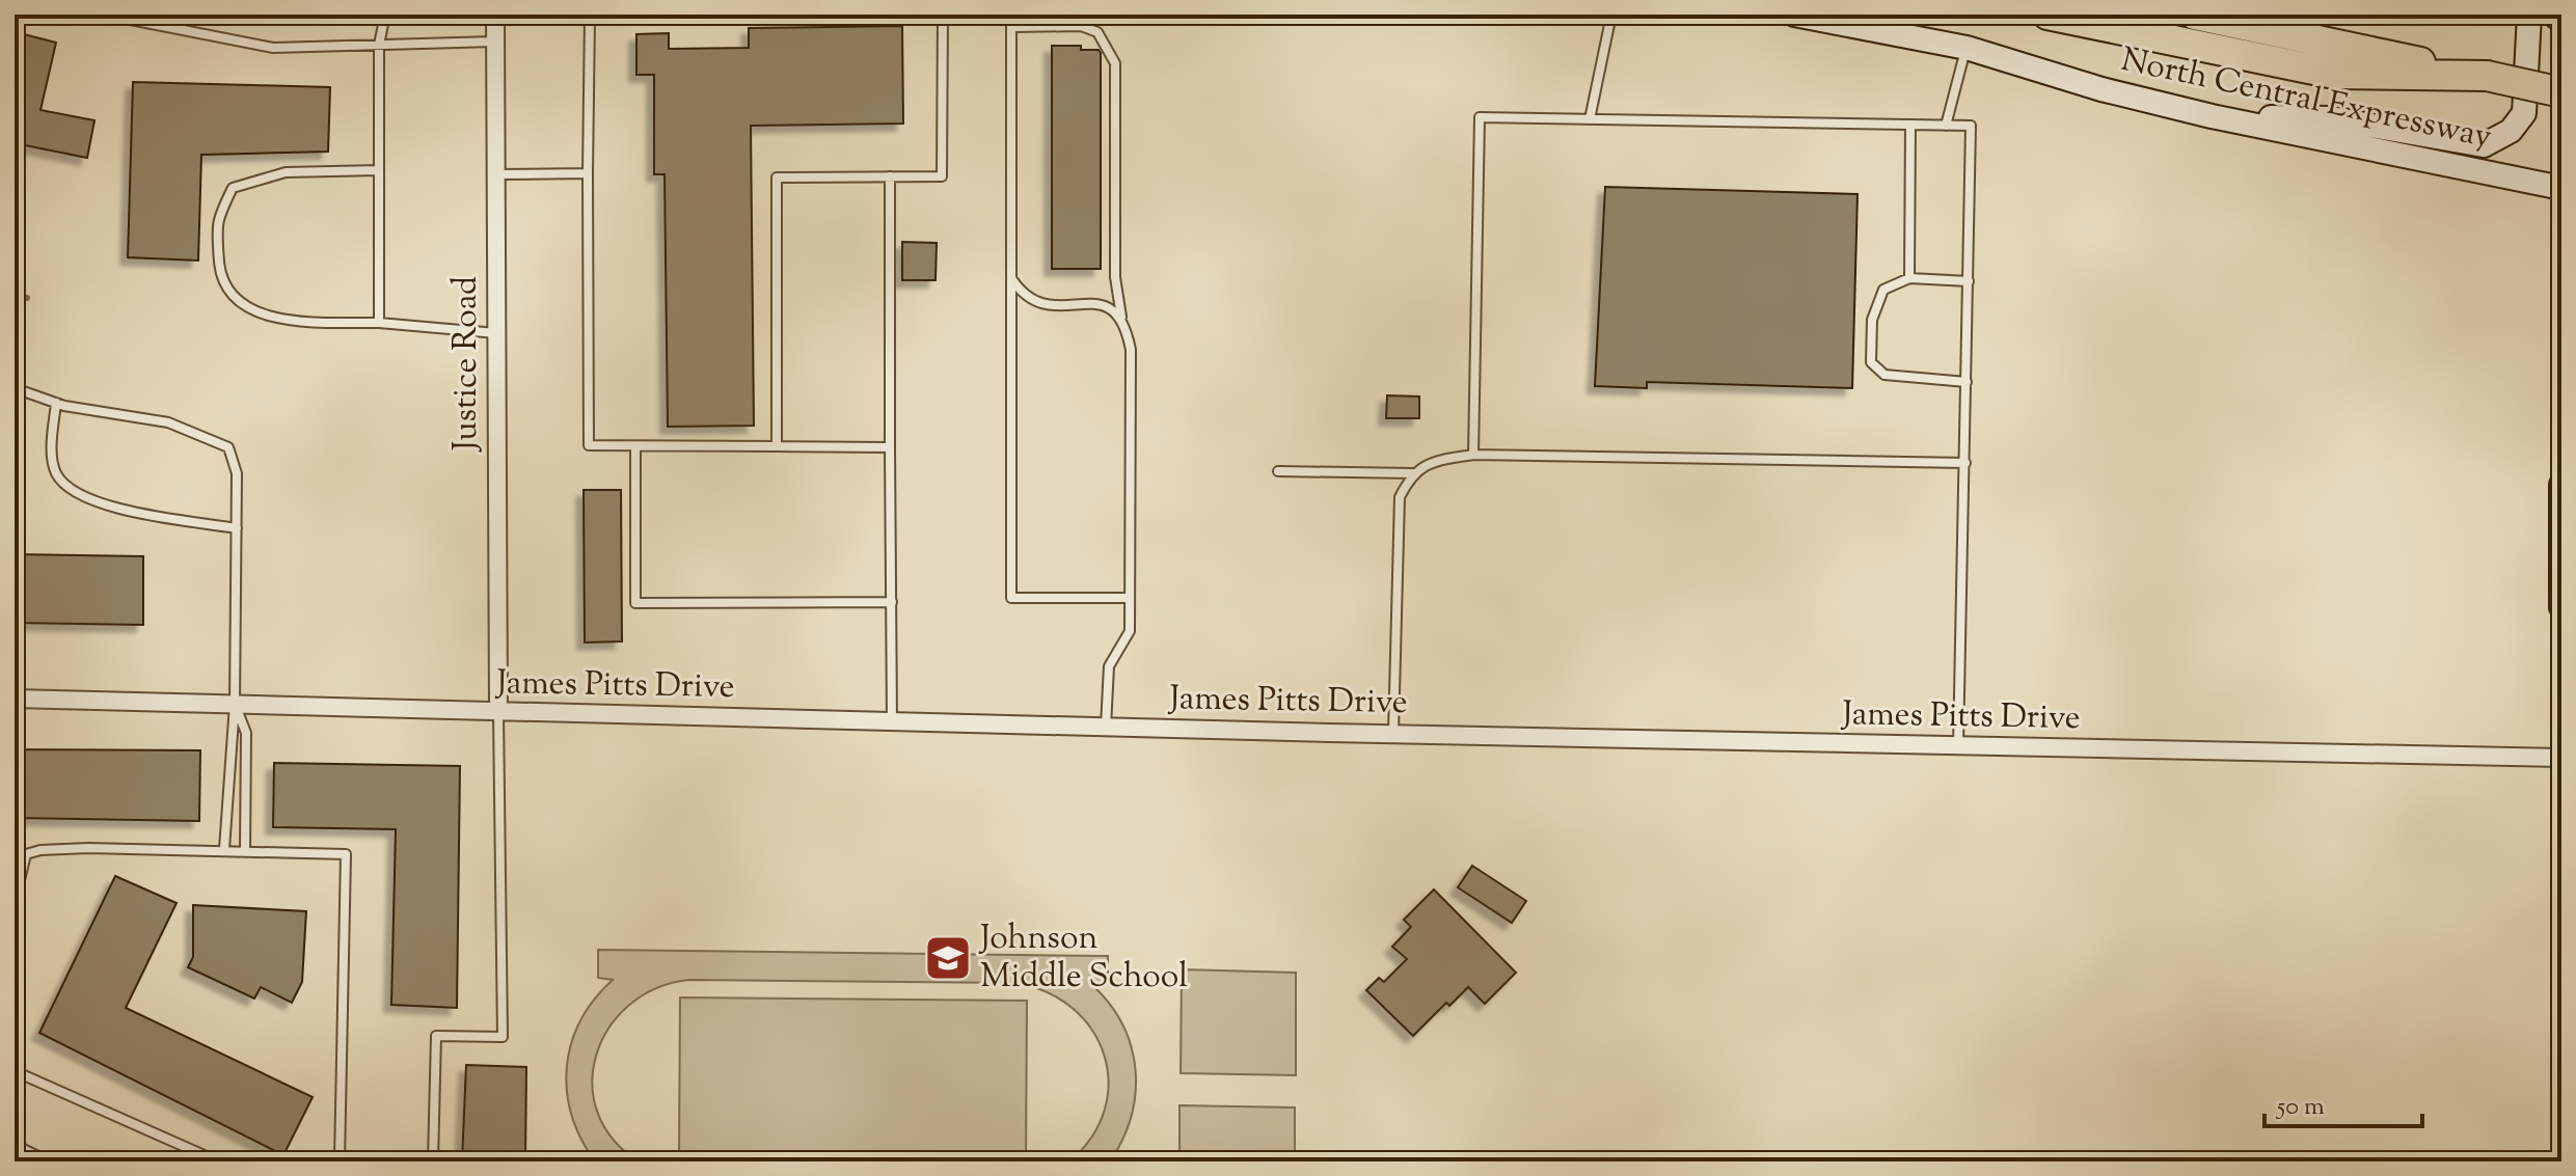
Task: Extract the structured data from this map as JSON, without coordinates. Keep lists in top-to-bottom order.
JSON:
{
  "streets": {
    "main road": ["North Central Expressway"],
    "street": ["Justice Road", "James Pitts Drive"]
  },
  "crossings": [
    ["Justice Road", "James Pitts Drive"]
  ],
  "places": {
    "school or university": ["Johnson Middle School"]
  },
  "scale_bar": "50 m"
}
